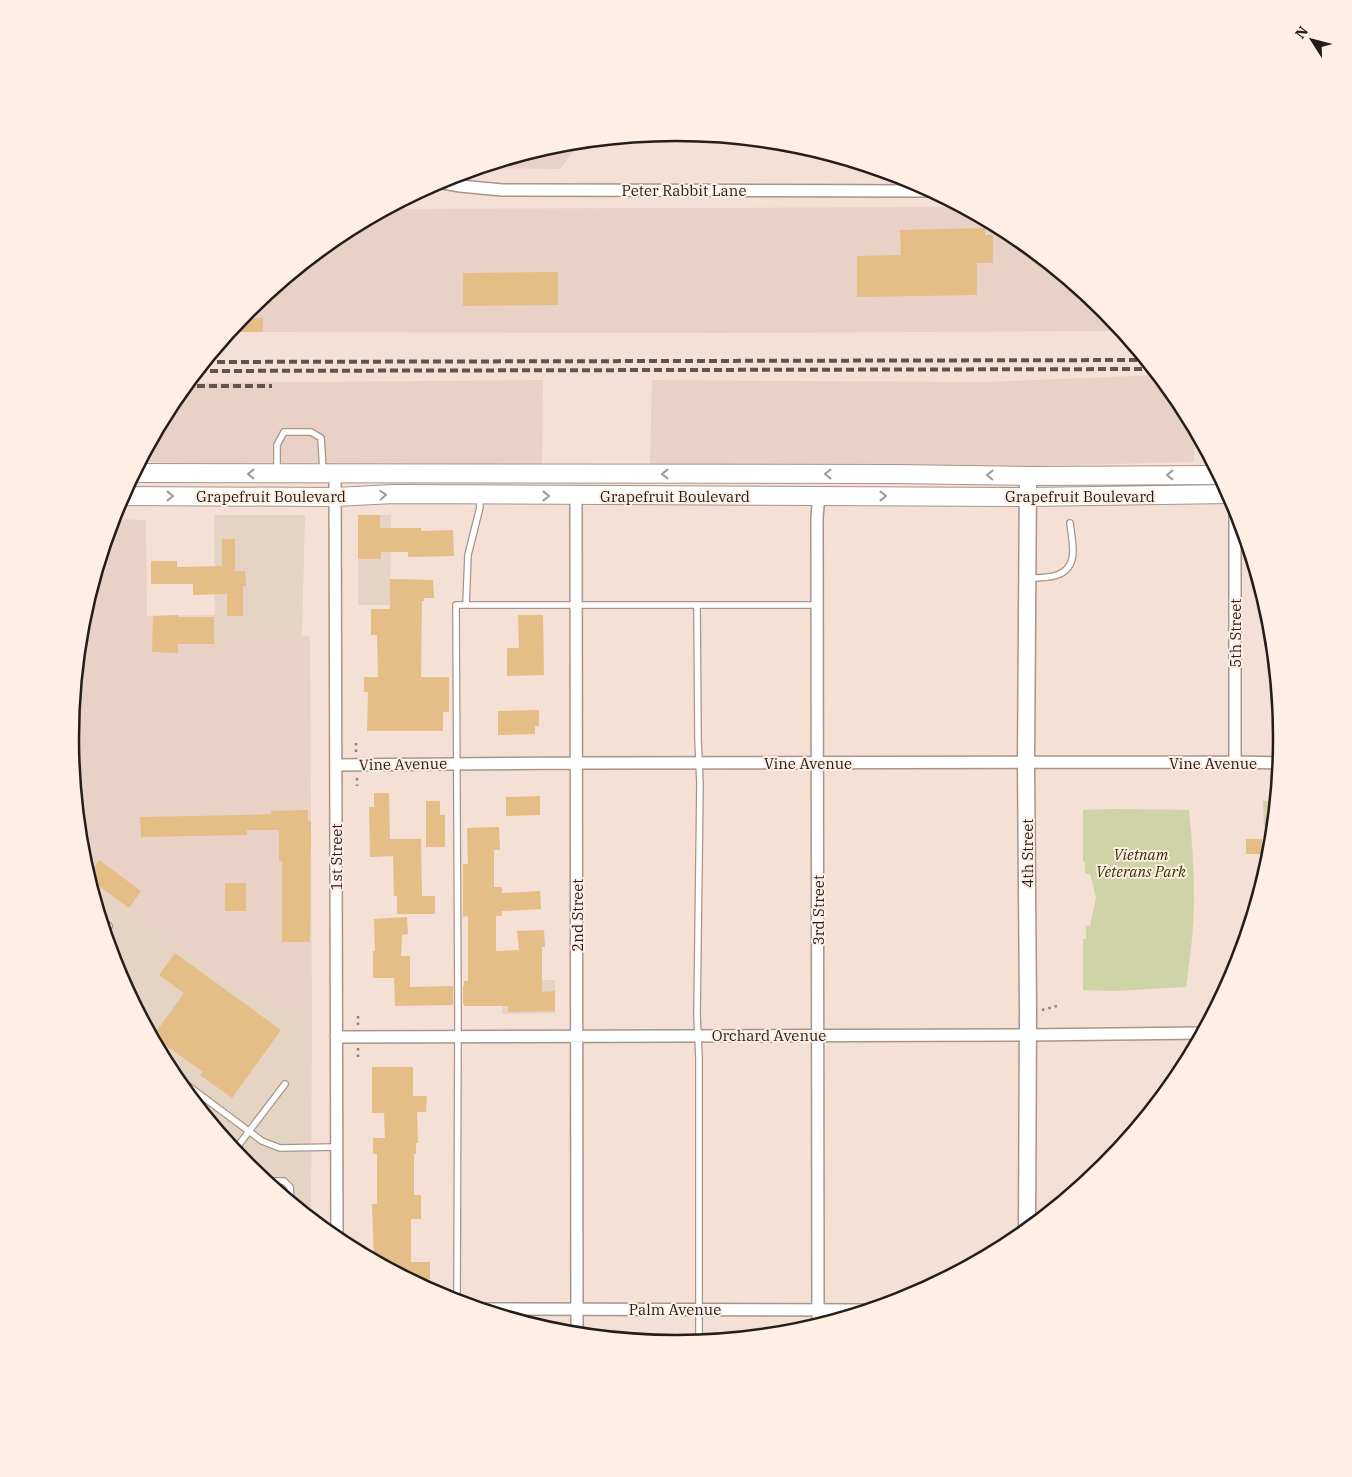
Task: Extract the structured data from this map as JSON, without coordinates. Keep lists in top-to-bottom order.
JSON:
{
  "streets": {
    "main road": ["Grapefruit Boulevard"],
    "street": [
      "Peter Rabbit Lane",
      "5th Street",
      "Vine Avenue",
      "4th Street",
      "1st Street",
      "3rd Street",
      "2nd Street",
      "Orchard Avenue",
      "Palm Avenue"
    ]
  },
  "crossings": [
    ["Grapefruit Boulevard", "4th Street"],
    ["Grapefruit Boulevard", "1st Street"],
    ["Grapefruit Boulevard", "3rd Street"],
    ["Grapefruit Boulevard", "2nd Street"],
    ["5th Street", "Vine Avenue"],
    ["Vine Avenue", "4th Street"],
    ["Vine Avenue", "1st Street"],
    ["Vine Avenue", "3rd Street"],
    ["Vine Avenue", "2nd Street"],
    ["4th Street", "Orchard Avenue"],
    ["1st Street", "Orchard Avenue"],
    ["3rd Street", "Orchard Avenue"],
    ["3rd Street", "Palm Avenue"],
    ["2nd Street", "Orchard Avenue"],
    ["2nd Street", "Palm Avenue"]
  ],
  "parks": ["Vietnam Veterans Park"],
  "north": "top left"
}
